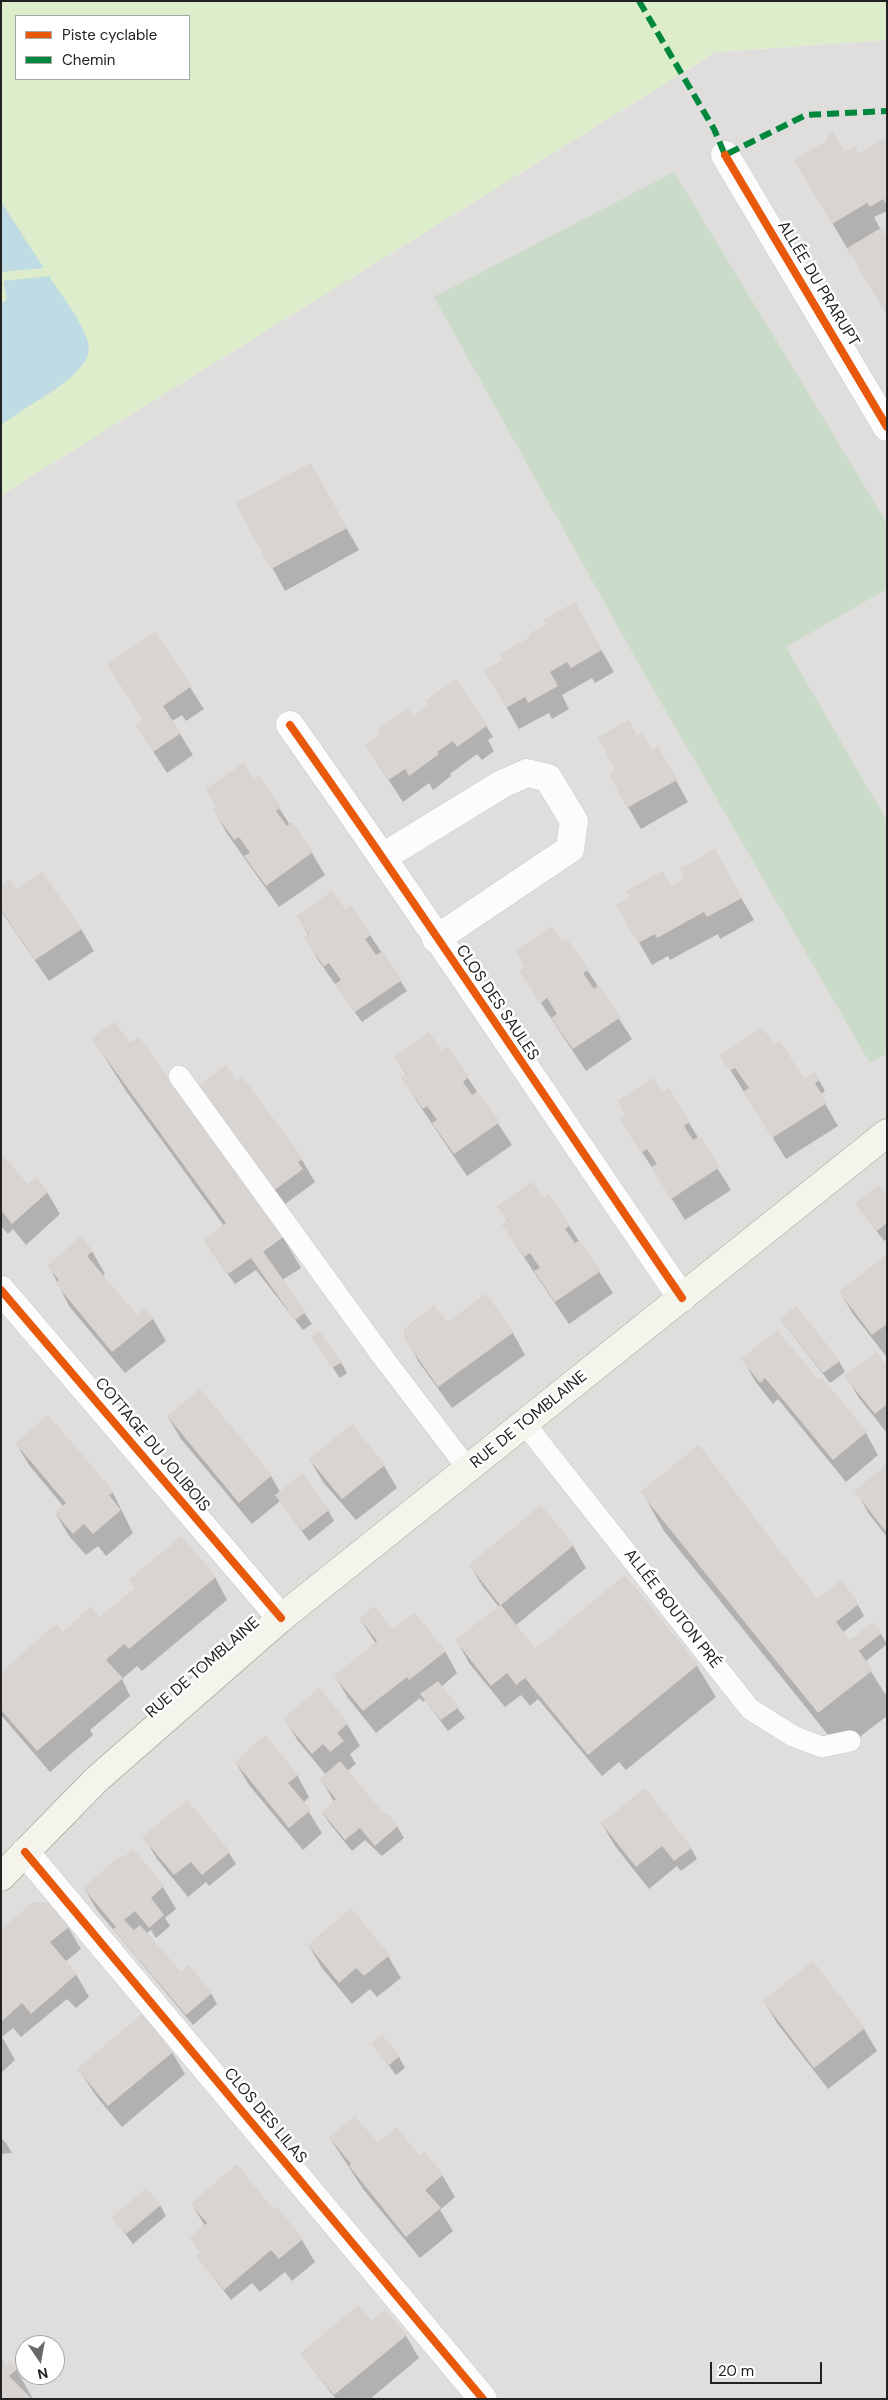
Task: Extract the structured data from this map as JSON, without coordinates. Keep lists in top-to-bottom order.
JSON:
{
  "streets": {
    "main road": ["RUE DE TOMBLAINE"],
    "street": [
      "ALLÉE DU PRARUPT",
      "CLOS DES SAULES",
      "COTTAGE DU JOLIBOIS",
      "CLOS DES LILAS"
    ],
    "lane": ["ALLÉE BOUTON PRÉ"]
  },
  "crossings": [
    ["CLOS DES SAULES", "RUE DE TOMBLAINE"],
    ["RUE DE TOMBLAINE", "COTTAGE DU JOLIBOIS"],
    ["RUE DE TOMBLAINE", "ALLÉE BOUTON PRÉ"],
    ["RUE DE TOMBLAINE", "CLOS DES LILAS"]
  ],
  "legend": ["Piste cyclable", "Chemin"],
  "scale_bar": "20 m",
  "north": "bottom"
}
